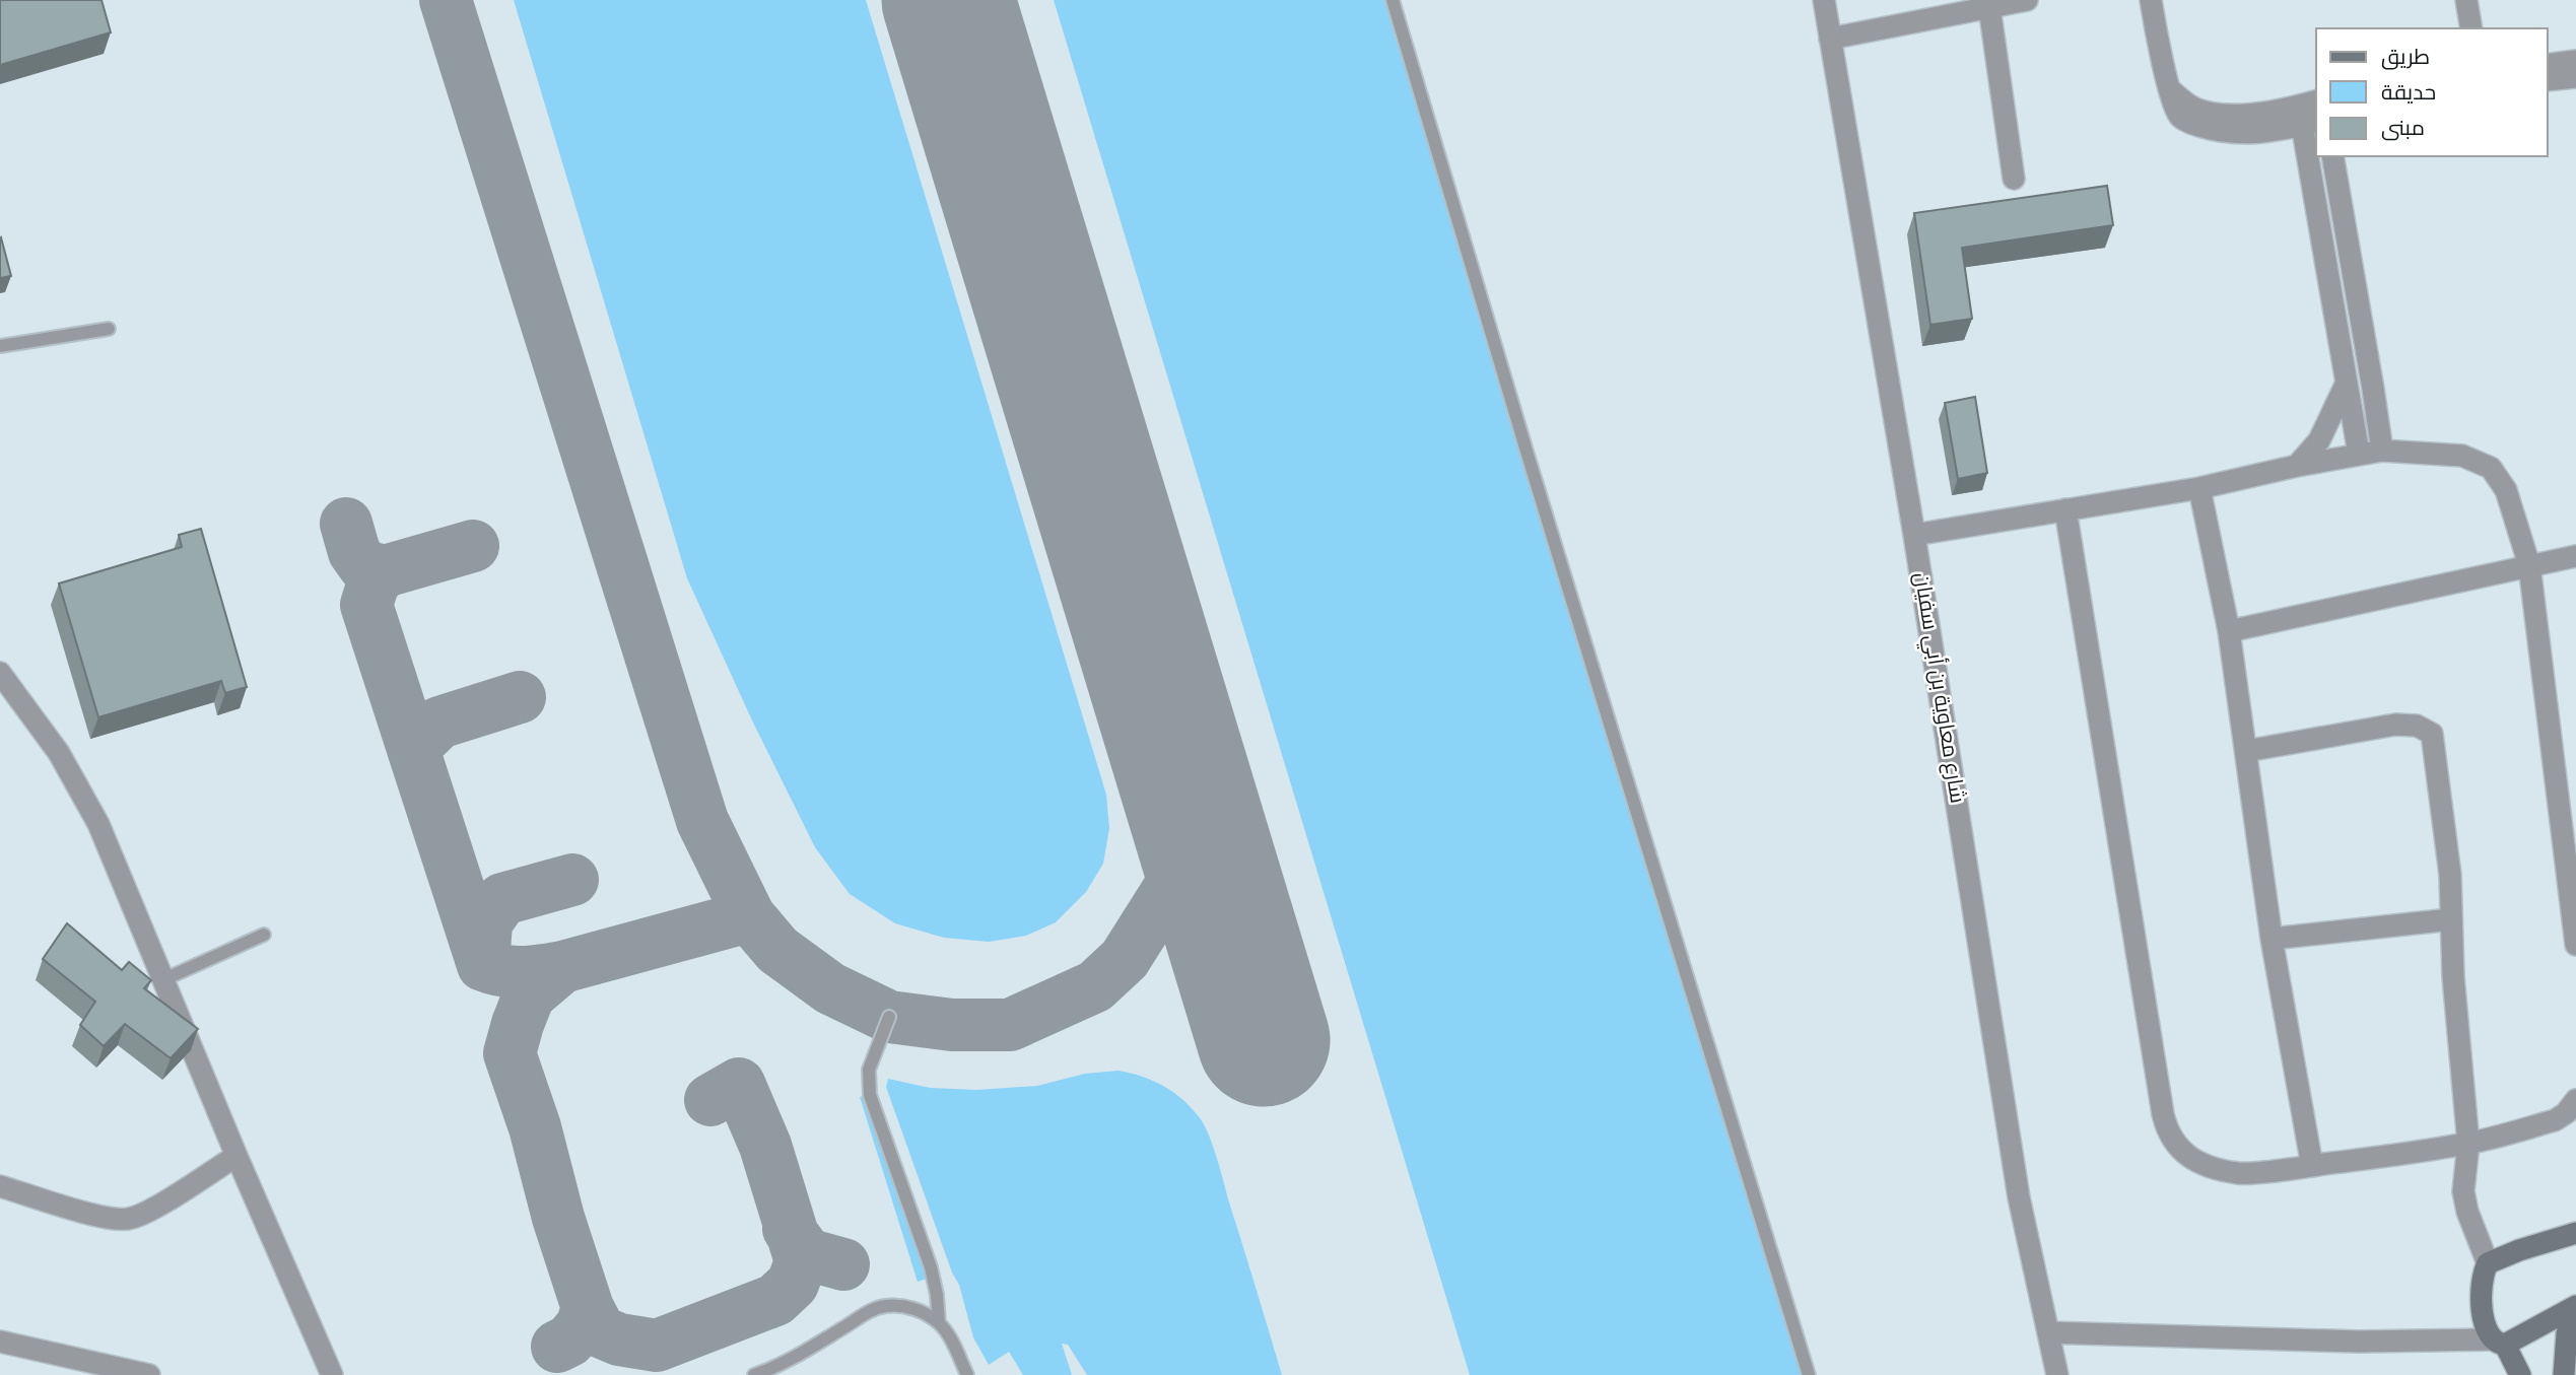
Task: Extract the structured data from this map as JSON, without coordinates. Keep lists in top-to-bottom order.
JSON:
{
  "streets": {
    "street": ["شارع معاوية بن أبي سفيان"]
  },
  "legend": ["طريق", "حديقة", "مبنى"]
}
